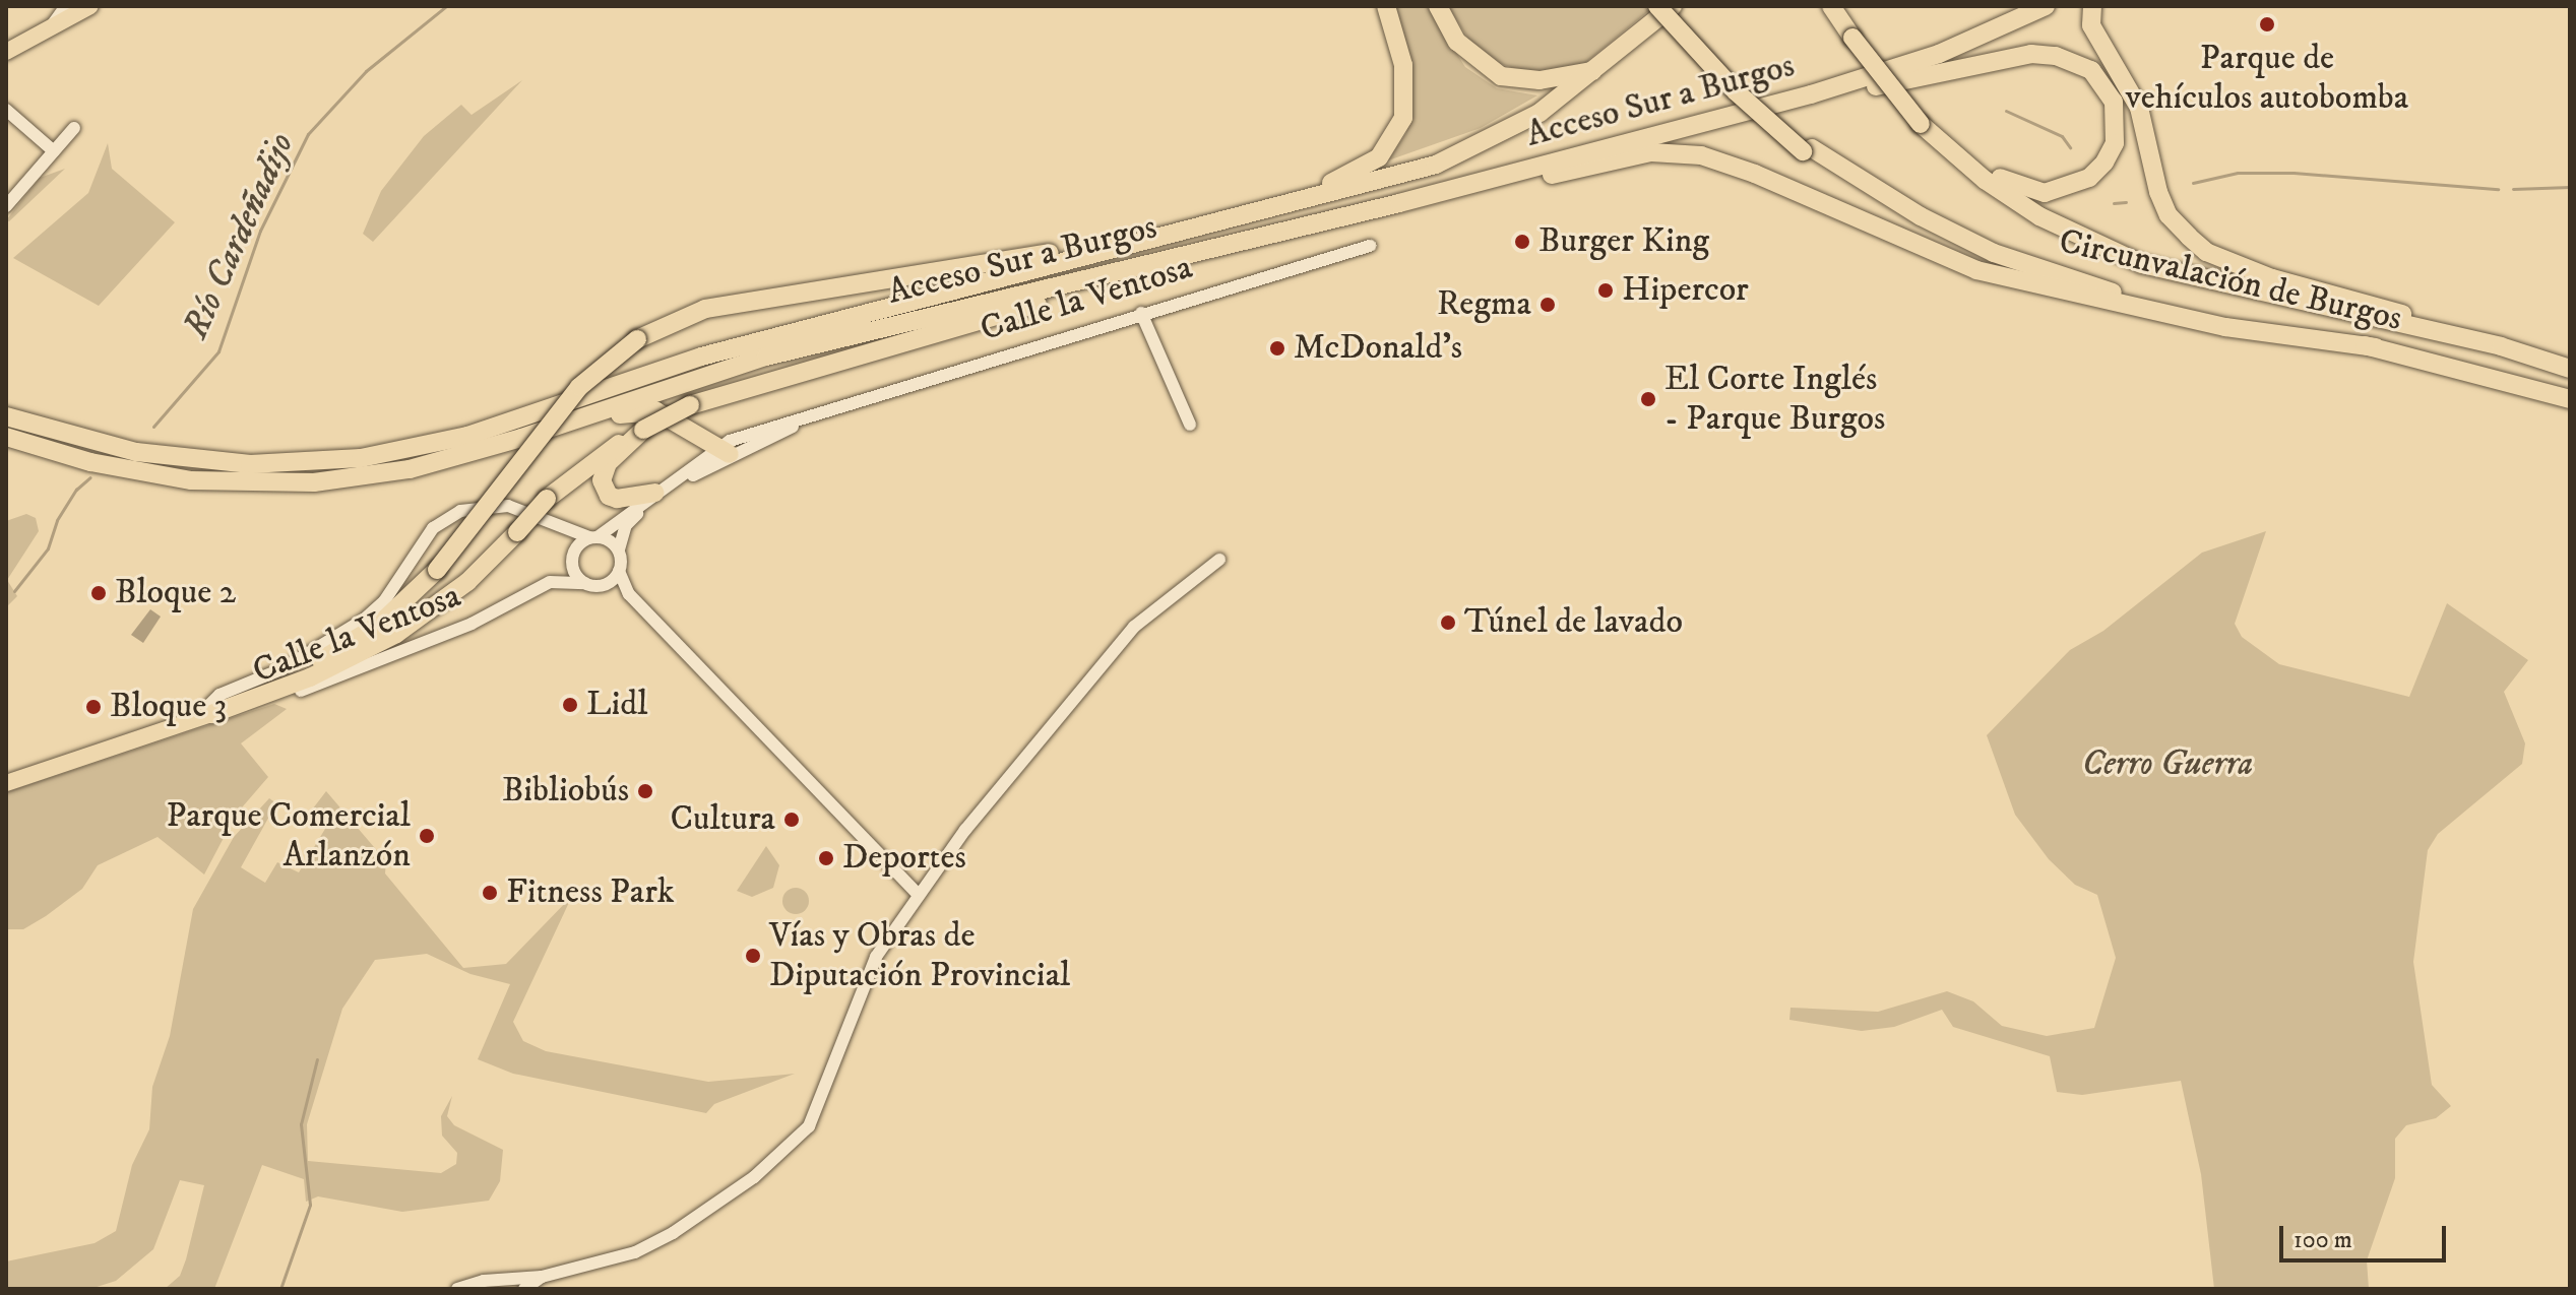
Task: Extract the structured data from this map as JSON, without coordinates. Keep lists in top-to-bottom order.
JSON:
{
  "streets": {
    "highway": ["Acceso Sur a Burgos", "Circunvalación de Burgos"],
    "main road": ["Calle la Ventosa"]
  },
  "crossings": [
    ["Acceso Sur a Burgos", "Circunvalación de Burgos"]
  ],
  "water": ["Río Cardeñadijo"],
  "parks": ["Cerro Guerra"],
  "places": [
    "Parque de vehículos autobomba",
    "Burger King",
    "Hipercor",
    "Regma",
    "McDonald's",
    "El Corte Inglés - Parque Burgos",
    "Bloque 2",
    "Túnel de lavado",
    "Lidl",
    "Bloque 3",
    "Bibliobús",
    "Cultura",
    "Parque Comercial Arlanzón",
    "Deportes",
    "Fitness Park",
    "Vías y Obras de Diputación Provincial"
  ],
  "scale_bar": "100 m"
}
